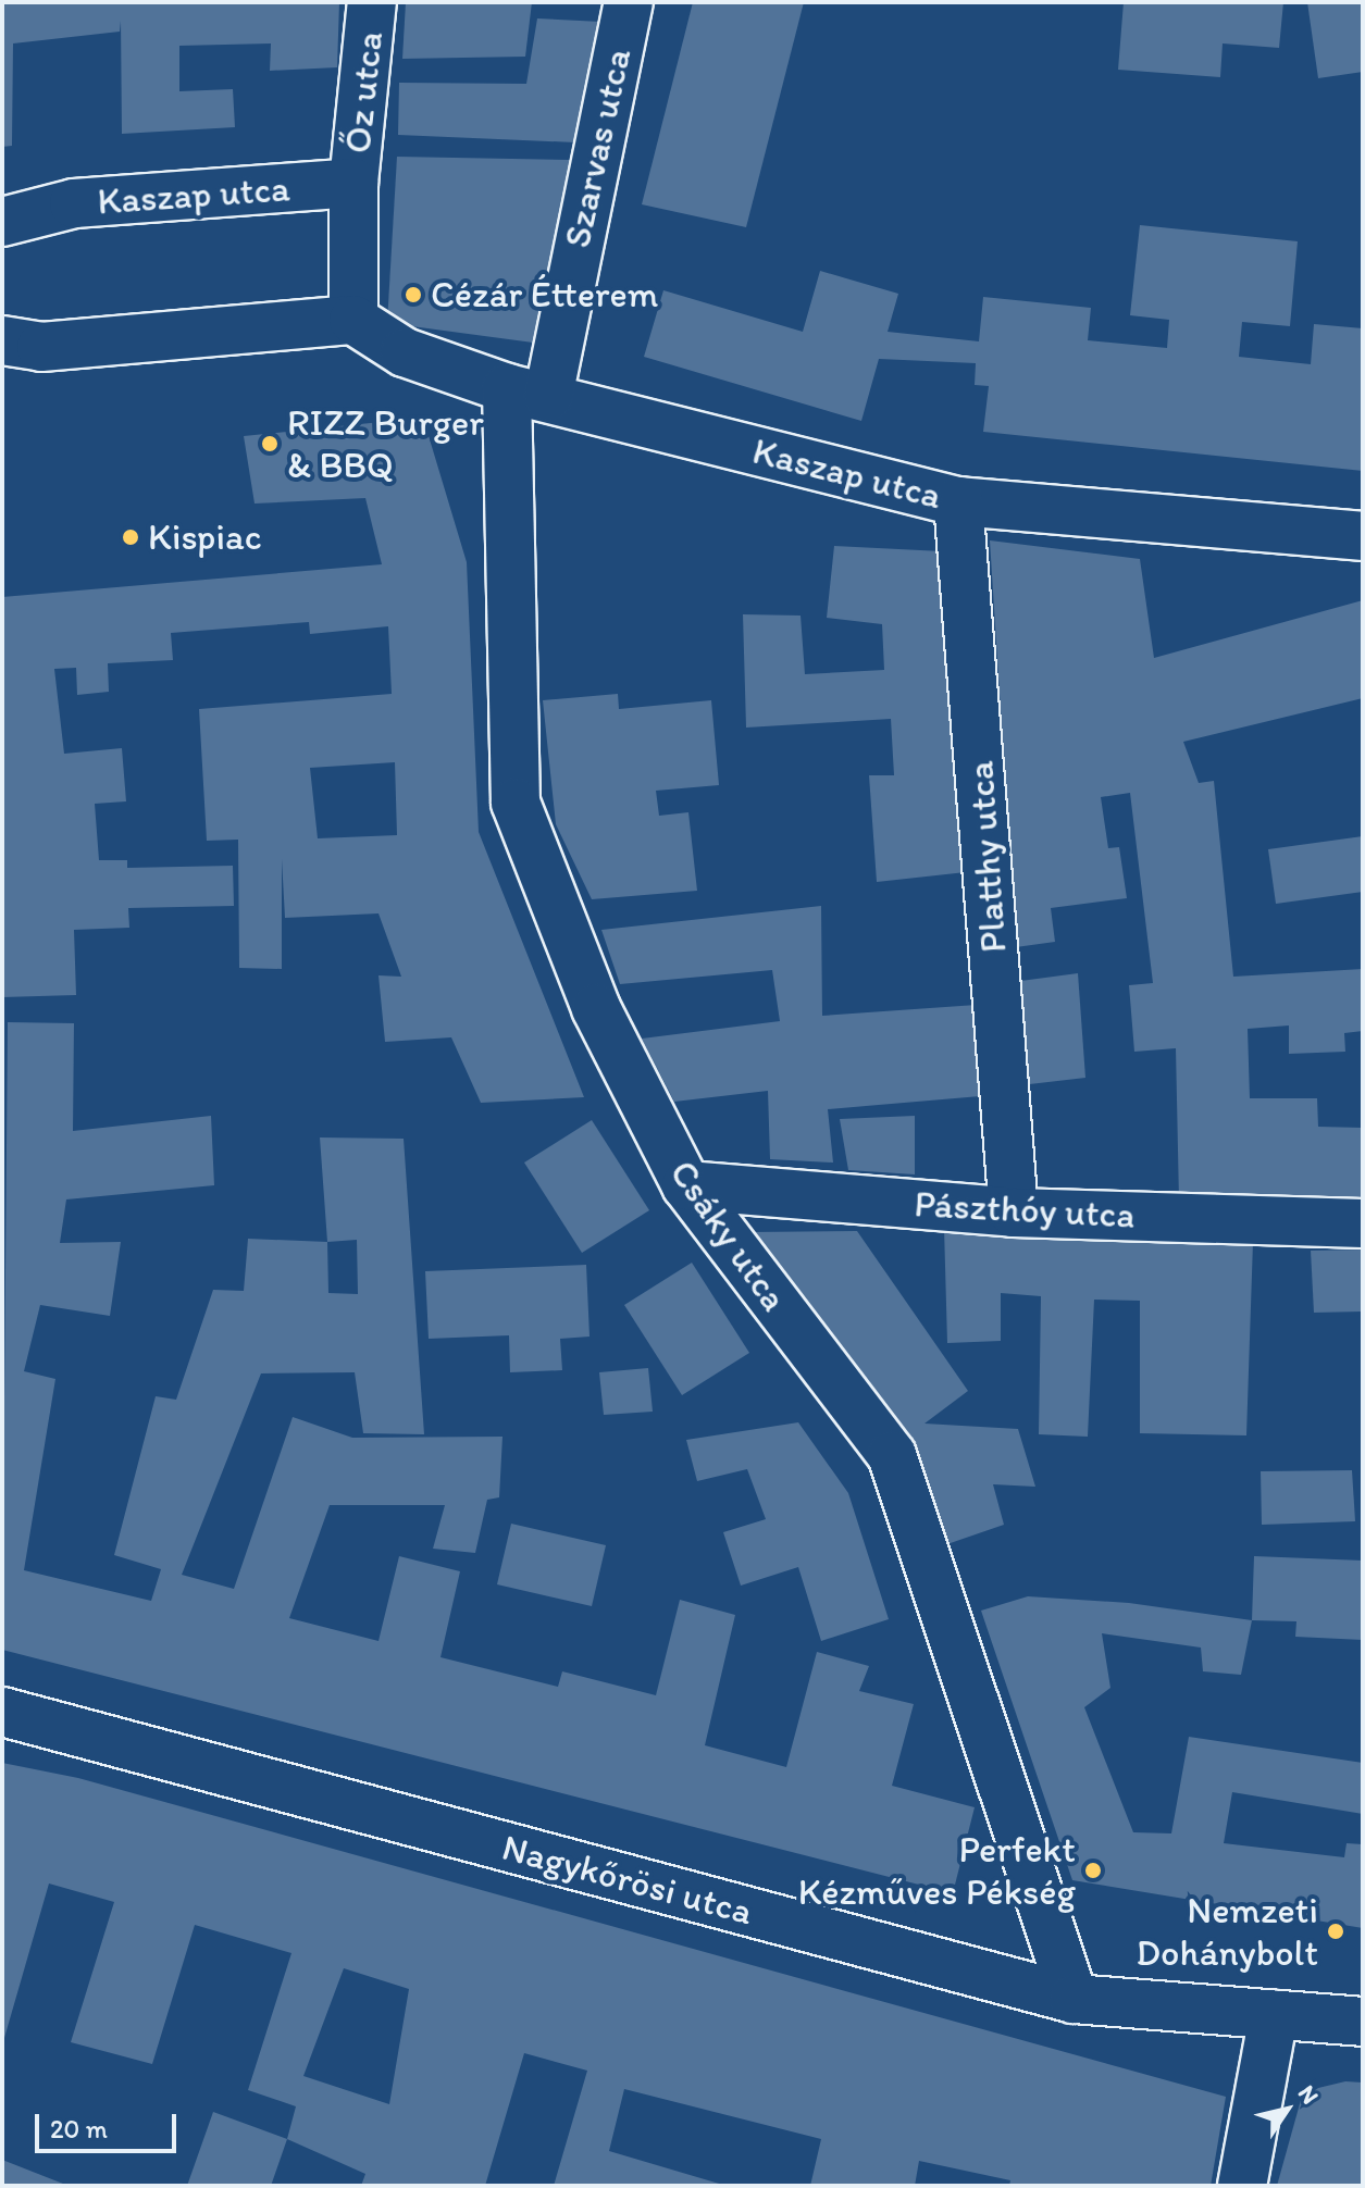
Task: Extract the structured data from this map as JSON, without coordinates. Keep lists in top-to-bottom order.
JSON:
{
  "streets": {
    "street": [
      "Őz utca",
      "Szarvas utca",
      "Kaszap utca",
      "Platthy utca",
      "Pászthóy utca",
      "Csáky utca",
      "Nagykőrösi utca"
    ]
  },
  "crossings": [
    ["Őz utca", "Kaszap utca"],
    ["Szarvas utca", "Kaszap utca"],
    ["Szarvas utca", "Csáky utca"],
    ["Kaszap utca", "Platthy utca"],
    ["Kaszap utca", "Csáky utca"],
    ["Platthy utca", "Pászthóy utca"],
    ["Pászthóy utca", "Csáky utca"],
    ["Csáky utca", "Nagykőrösi utca"]
  ],
  "places": [
    "Cézár Étterem",
    "RIZZ Burger & BBQ",
    "Kispiac",
    "Perfekt Kézműves Pékség",
    "Nemzeti Dohánybolt"
  ],
  "scale_bar": "20 m",
  "north": "top right"
}
